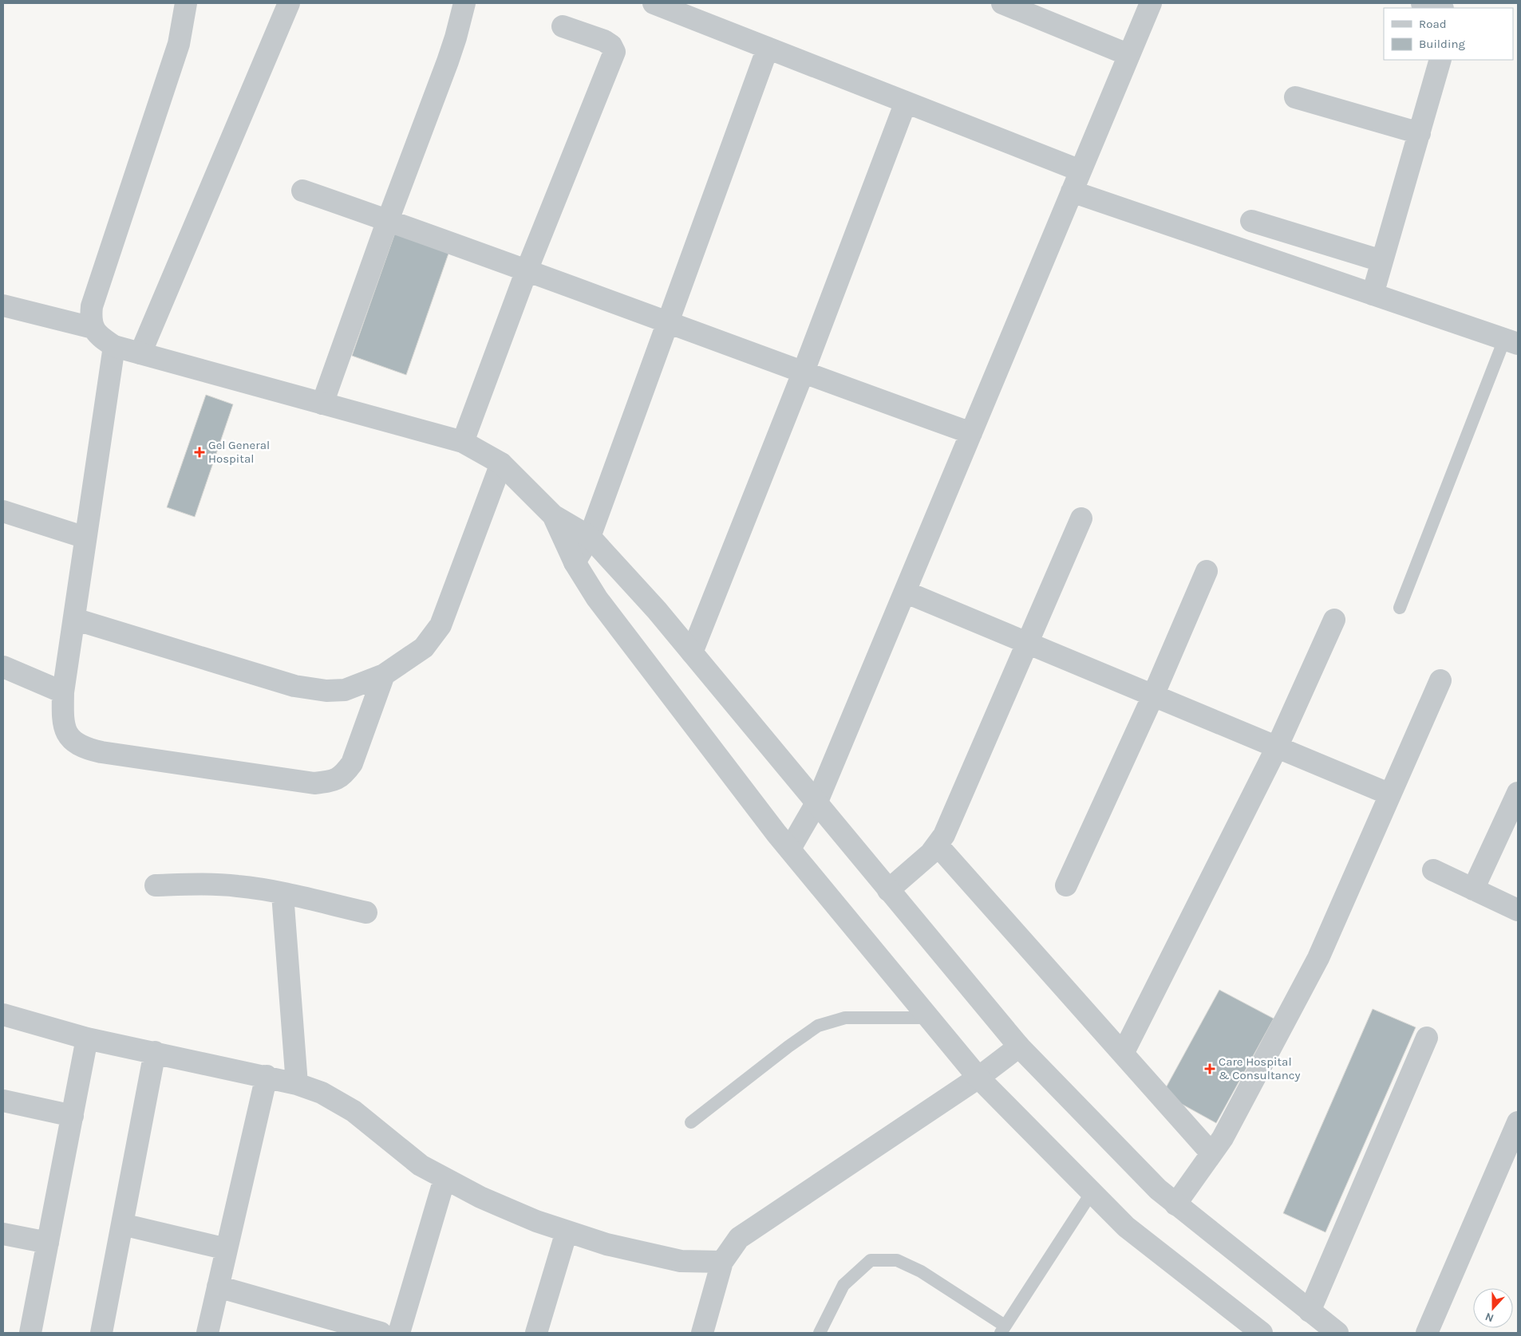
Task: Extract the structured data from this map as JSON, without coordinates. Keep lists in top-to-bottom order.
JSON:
{
  "places": {
    "health": ["Gel General Hospital", "Care Hospital & Consultancy"]
  },
  "legend": ["Road", "Building"],
  "north": "bottom"
}
